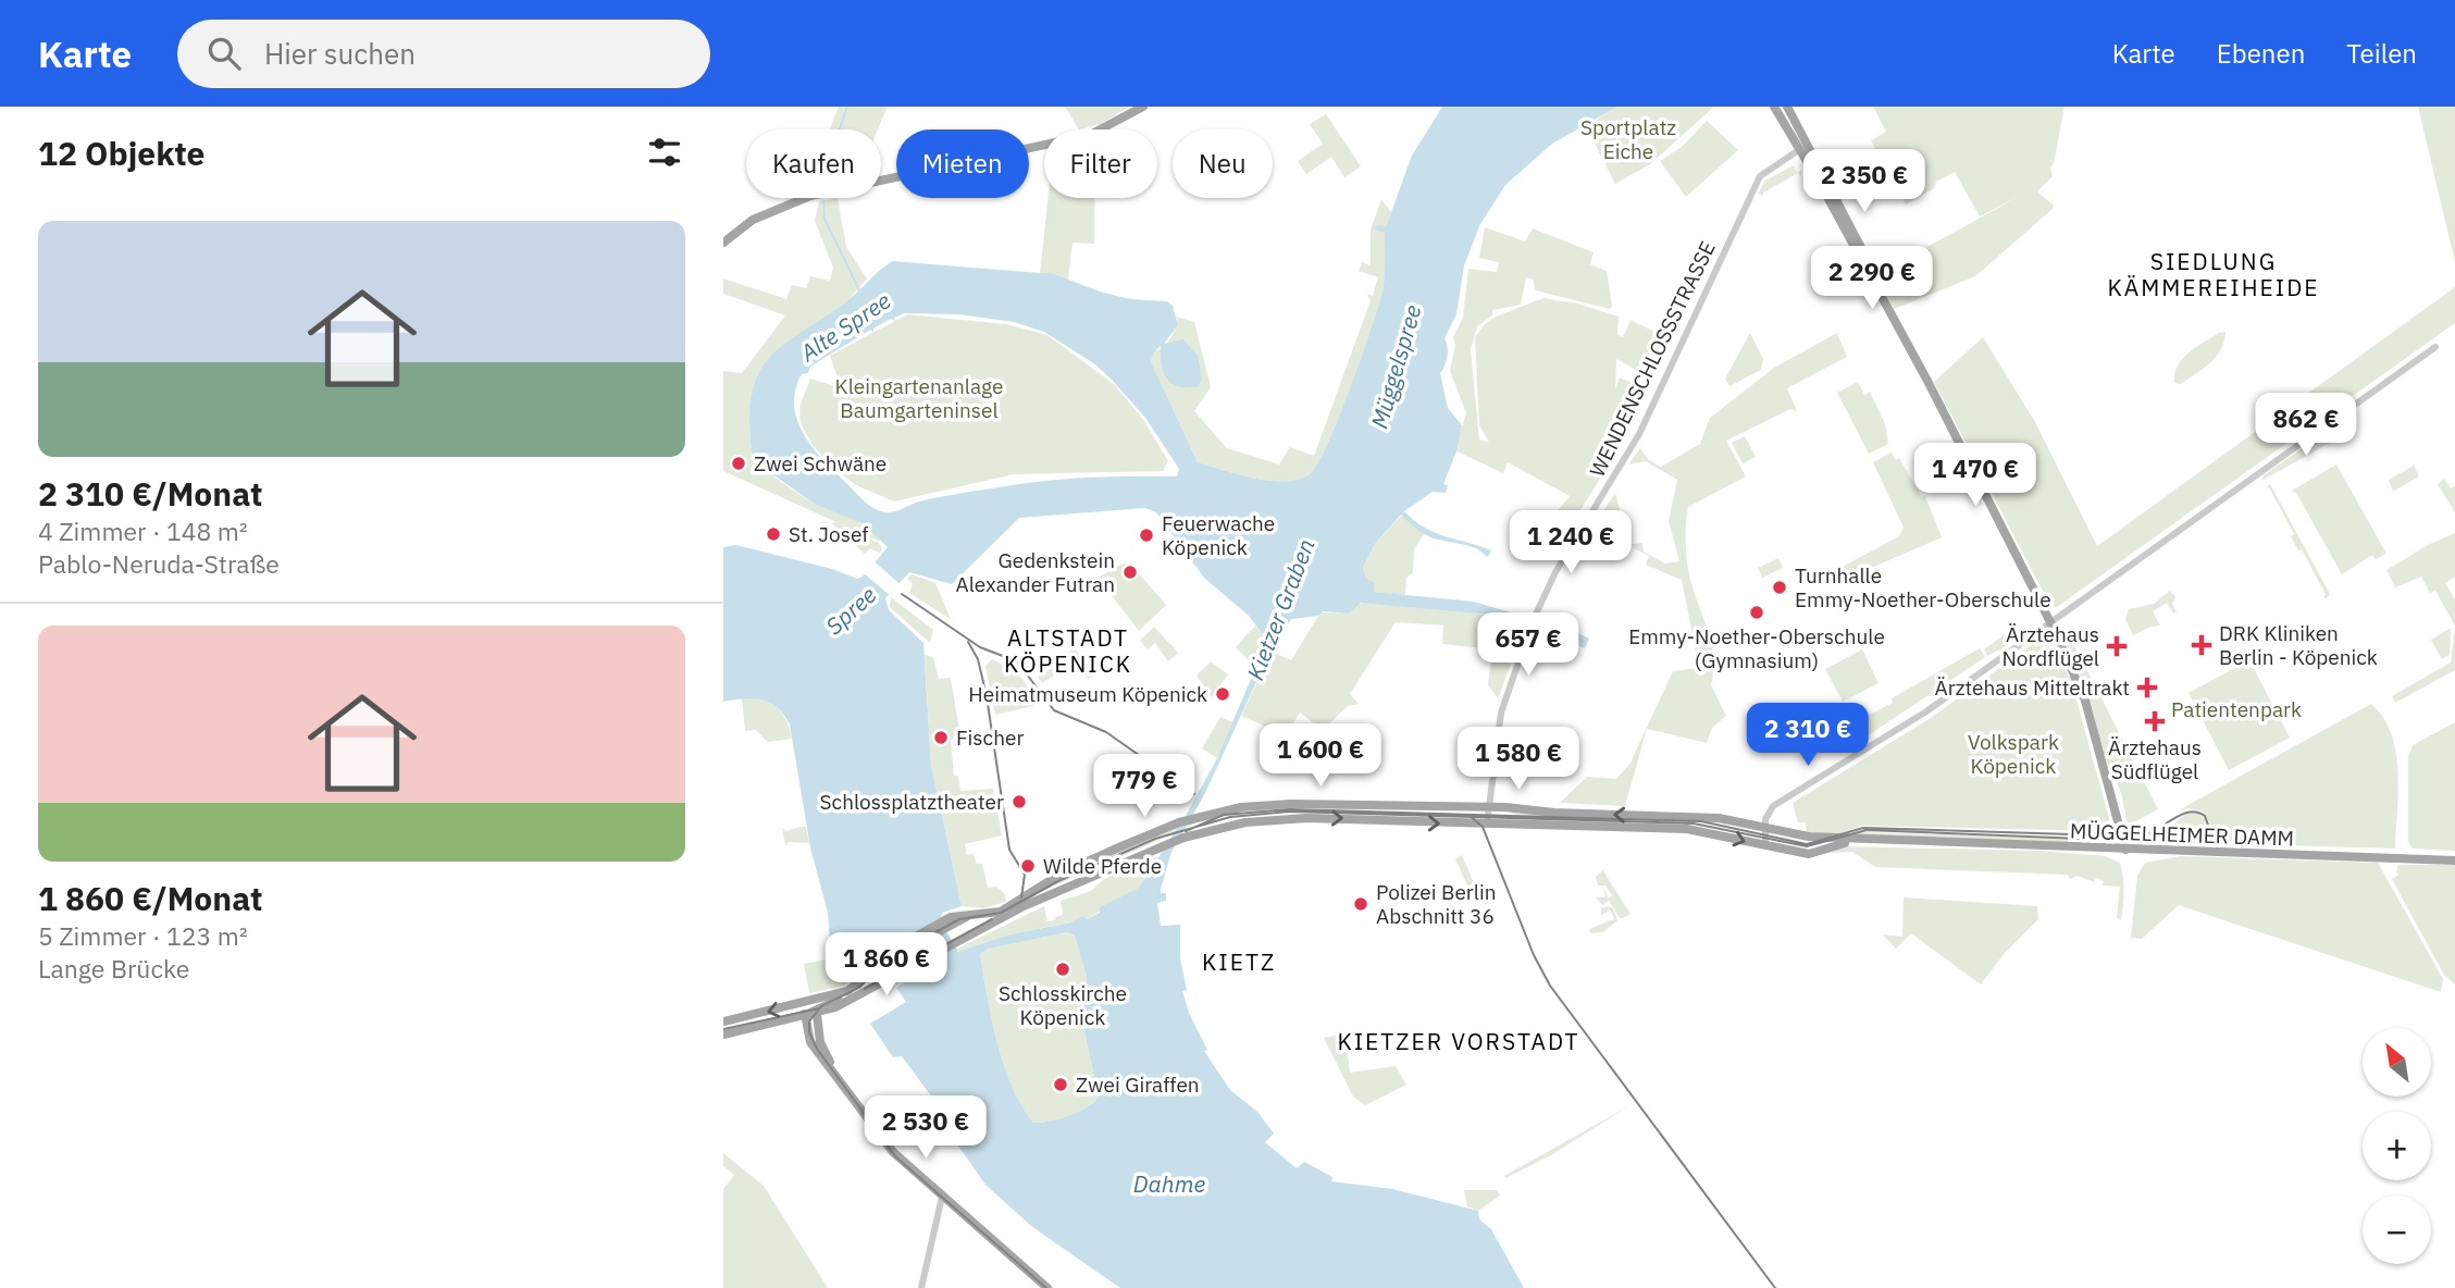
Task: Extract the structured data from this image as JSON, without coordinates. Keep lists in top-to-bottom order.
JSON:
{
  "streets": {
    "main road": ["MÜGGELHEIMER DAMM"],
    "street": ["WENDENSCHLOSSSTRASSE"]
  },
  "crossings": [
    ["WENDENSCHLOSSSTRASSE", "MÜGGELHEIMER DAMM"]
  ],
  "districts": [
    "SIEDLUNG KÄMMEREIHEIDE",
    "ALTSTADT KÖPENICK",
    "KIETZ",
    "KIETZER VORSTADT"
  ],
  "water": [
    "Alte Spree",
    "Müggelspree",
    "Kietzer Graben",
    "Spree",
    "Dahme"
  ],
  "parks": [
    "Sportplatz Eiche",
    "Kleingartenanlage Baumgarteninsel",
    "Patientenpark",
    "Volkspark Köpenick"
  ],
  "places": {
    "other": [
      "Zwei Schwäne",
      "St. Josef",
      "Feuerwache Köpenick",
      "Gedenkstein Alexander Futran",
      "Turnhalle Emmy-Noether-Oberschule",
      "Emmy-Noether-Oberschule (Gymnasium)",
      "Heimatmuseum Köpenick",
      "Fischer",
      "Schlossplatztheater",
      "Wilde Pferde",
      "Polizei Berlin Abschnitt 36",
      "Schlosskirche Köpenick",
      "Zwei Giraffen"
    ],
    "health": [
      "DRK Kliniken Berlin - Köpenick",
      "Ärztehaus Nordflügel",
      "Ärztehaus Mitteltrakt",
      "Ärztehaus Südflügel"
    ]
  },
  "north": "top left",
  "page": {
    "header": "Karte",
    "search": "Hier suchen",
    "nav": ["Karte", "Ebenen", "Teilen"],
    "heading": "12 Objekte",
    "chip": [
      "Kaufen",
      "Mieten",
      "Filter",
      "Neu"
    ],
    "price": [
      "2 350 €",
      "2 290 €",
      "862 €",
      "1 470 €",
      "1 240 €",
      "657 €",
      "2 310 €",
      "1 600 €",
      "1 580 €",
      "779 €",
      "1 860 €",
      "2 530 €"
    ],
    "list": [
      {
        "name": "2 310 €/Monat",
        "note": "4 Zimmer · 148 m² · Pablo-Neruda-Straße"
      },
      {
        "name": "1 860 €/Monat",
        "note": "5 Zimmer · 123 m² · Lange Brücke"
      }
    ],
    "map_buttons": ["+", "−"]
  }
}
